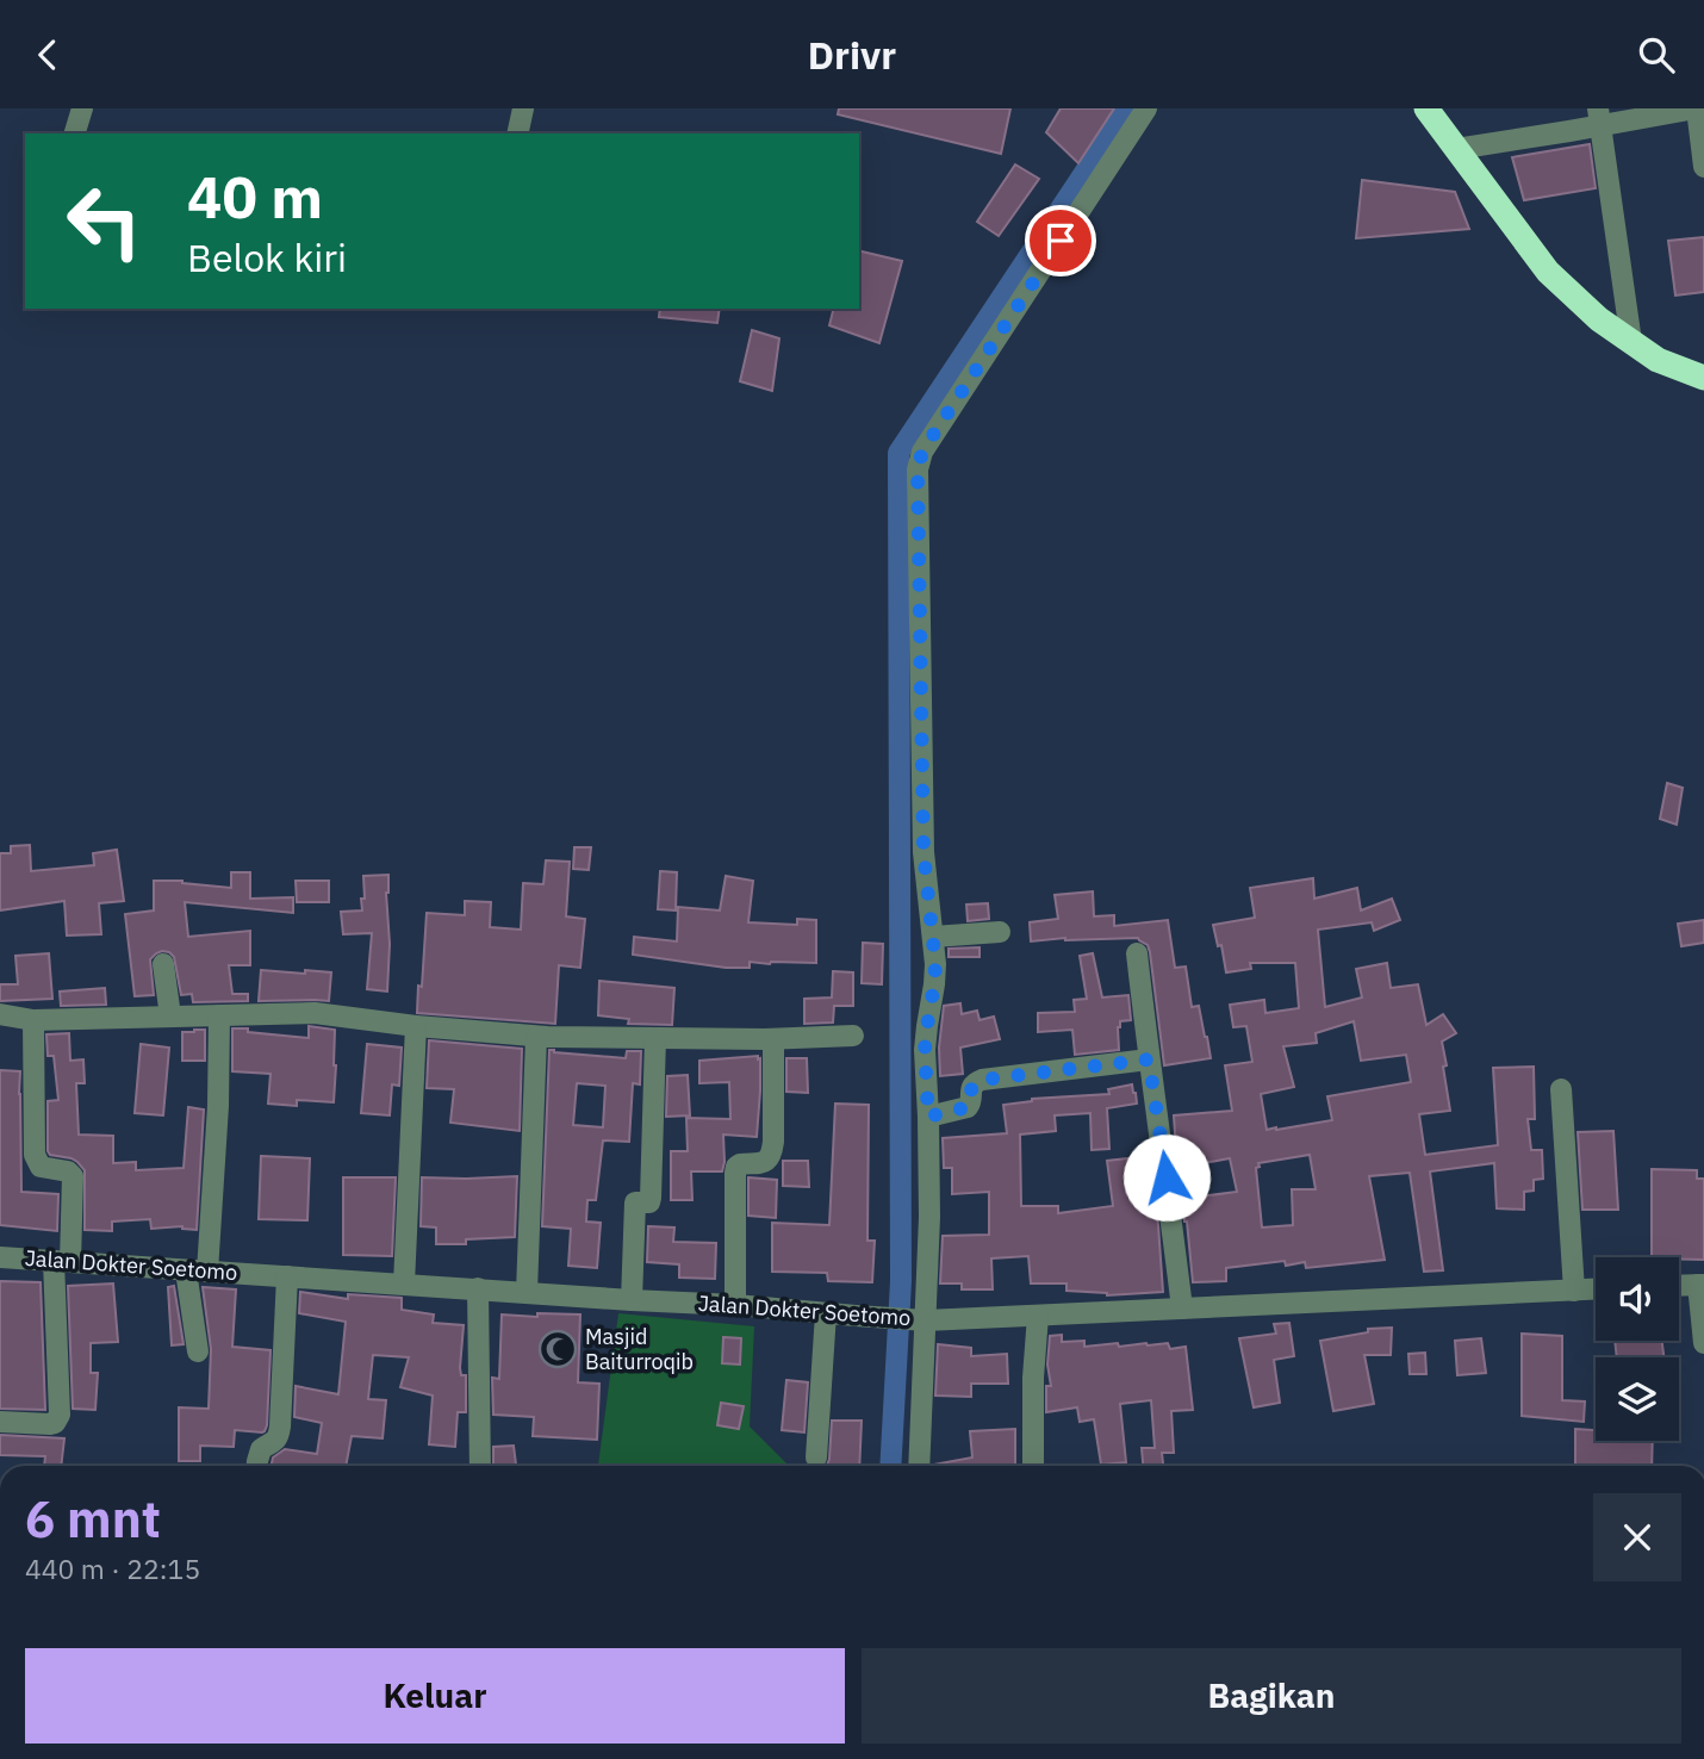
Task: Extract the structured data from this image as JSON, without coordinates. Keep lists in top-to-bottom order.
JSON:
{
  "streets": {
    "street": ["Jalan Dokter Soetomo"]
  },
  "places": {
    "mosque": ["Masjid Baiturroqib"]
  },
  "page": {
    "header": "Drivr",
    "turn": ["40 m", "Belok kiri"],
    "heading": ["6 mnt", "440 m · 22:15"],
    "buttons": ["Keluar", "Bagikan"]
  }
}
